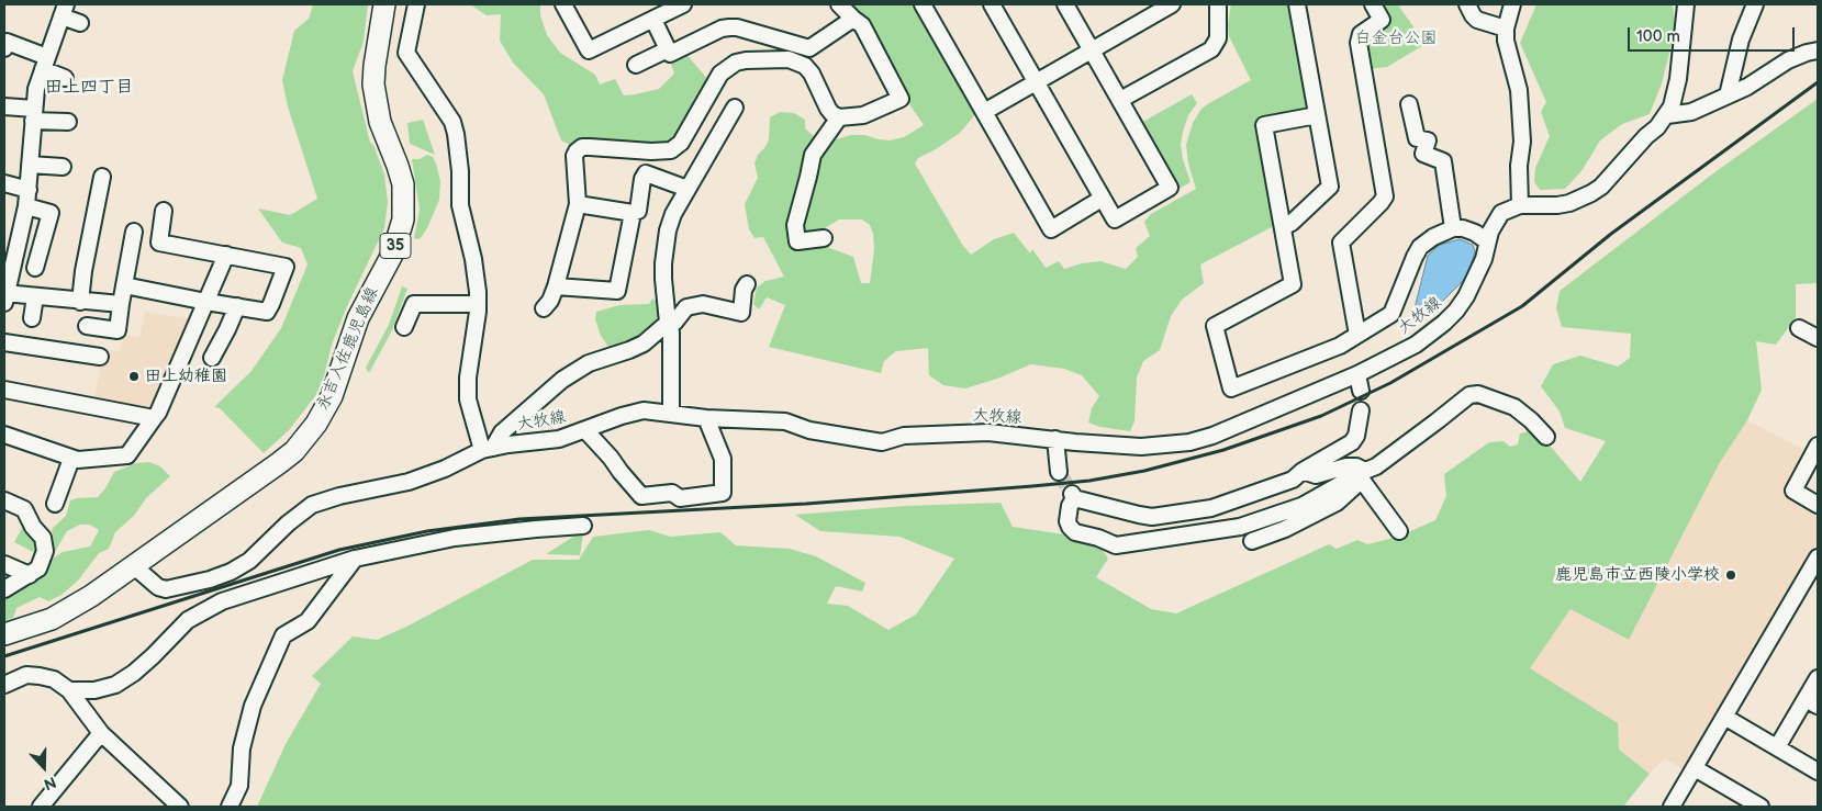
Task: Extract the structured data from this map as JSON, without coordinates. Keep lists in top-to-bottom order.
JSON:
{
  "streets": {
    "main road": ["35", "永吉入佐鹿児島線"],
    "street": ["大牧線"]
  },
  "crossings": [
    ["大牧線", "永吉入佐鹿児島線"]
  ],
  "districts": ["田上四丁目"],
  "parks": ["白金台公園"],
  "places": ["田上幼稚園", "鹿児島市立西陵小学校"],
  "scale_bar": "100 m",
  "north": "bottom"
}
